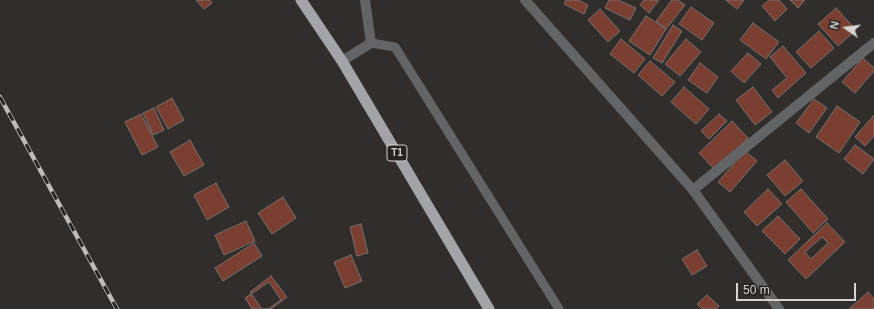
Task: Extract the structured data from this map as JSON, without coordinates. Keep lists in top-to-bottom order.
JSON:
{
  "streets": {
    "highway": ["T1"]
  },
  "scale_bar": "50 m",
  "north": "left"
}
